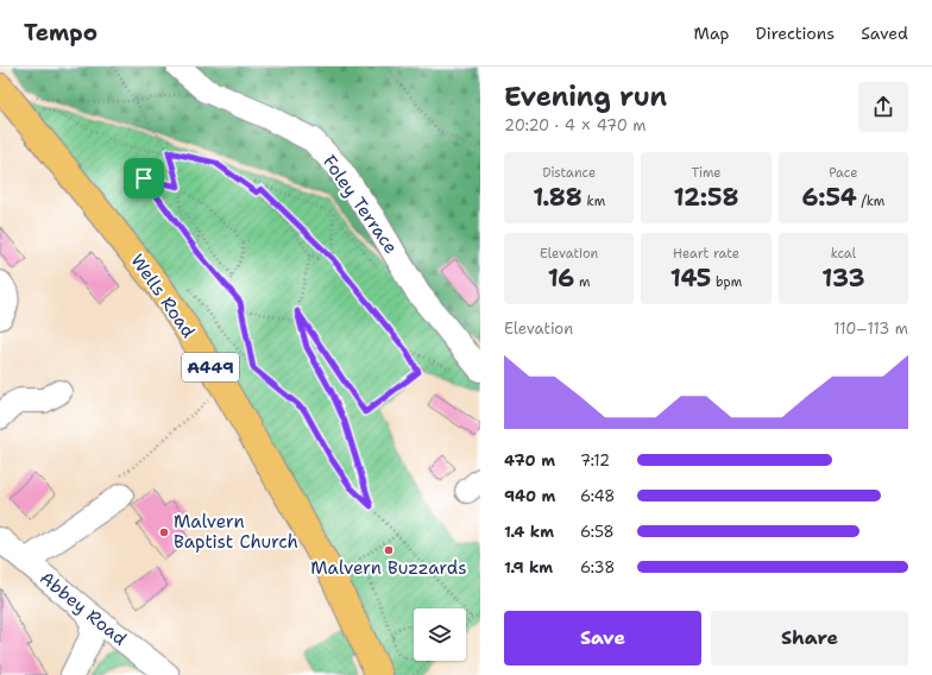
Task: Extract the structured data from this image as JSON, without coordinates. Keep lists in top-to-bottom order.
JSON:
{
  "streets": {
    "highway": ["Wells Road", "A449"],
    "street": ["Foley Terrace", "Abbey Road"]
  },
  "places": ["Malvern Baptist Church", "Malvern Buzzards"],
  "page": {
    "header": "Tempo",
    "nav": ["Map", "Directions", "Saved"],
    "heading": ["Evening run", "20:20 · 4 × 470 m"],
    "stats": [
      ["Distance", "1.88 km"],
      ["Time", "12:58"],
      ["Pace", "6:54 /km"],
      ["Elevation", "16 m"],
      ["Heart rate", "145 bpm"],
      ["kcal", "133"]
    ],
    "chart": ["Elevation", "110–113 m"],
    "list": [
      {
        "name": "470 m",
        "note": "7:12"
      },
      {
        "name": "940 m",
        "note": "6:48"
      },
      {
        "name": "1.4 km",
        "note": "6:58"
      },
      {
        "name": "1.9 km",
        "note": "6:38"
      }
    ],
    "buttons": ["Save", "Share"]
  }
}
